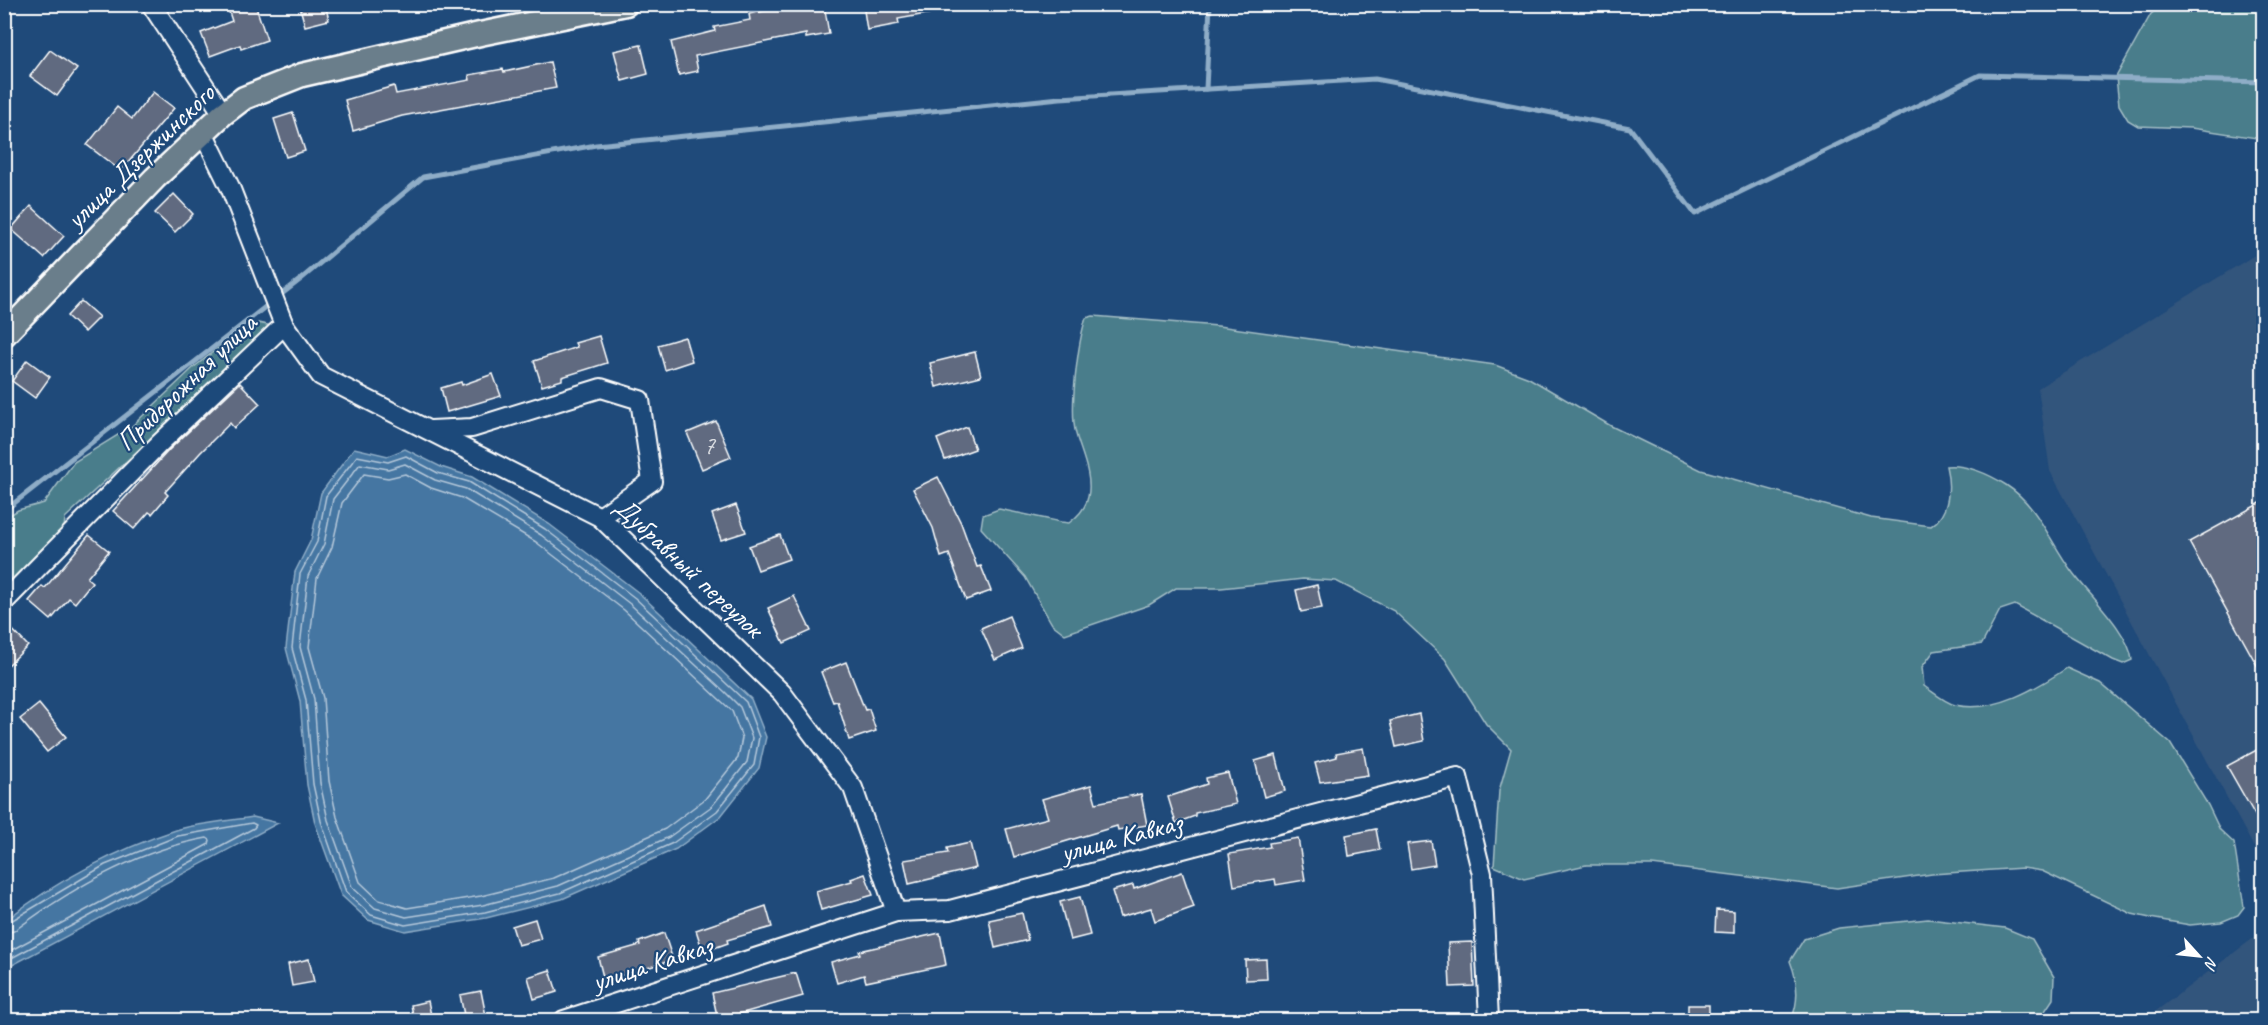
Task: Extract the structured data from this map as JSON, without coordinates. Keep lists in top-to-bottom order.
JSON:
{
  "streets": {
    "main road": ["улица Дзержинского"],
    "street": ["Придорожная улица", "Дубравный переулок", "улица Кавказ"]
  },
  "crossings": [
    ["улица Дзержинского", "Придорожная улица"],
    ["Придорожная улица", "Дубравный переулок"],
    ["Дубравный переулок", "улица Кавказ"]
  ],
  "house_numbers": ["7"],
  "north": "bottom right"
}
